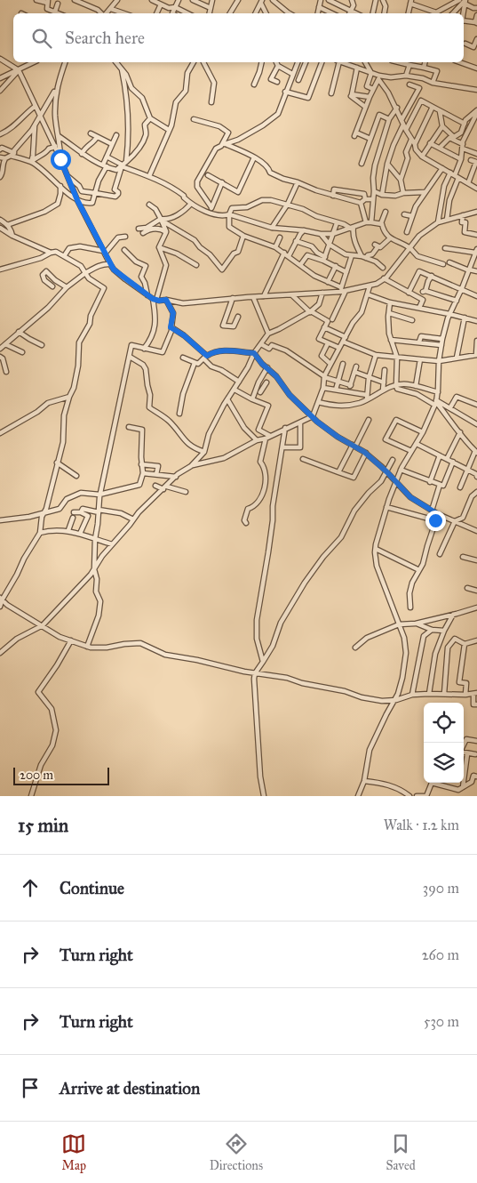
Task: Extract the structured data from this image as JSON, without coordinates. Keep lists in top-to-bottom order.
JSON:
{
  "scale_bar": "200 m",
  "page": {
    "search": "Search here",
    "scale": "200 m",
    "heading": ["15 min", "Walk · 1.2 km"],
    "list": [
      ["Continue", "390 m"],
      ["Turn right", "260 m"],
      ["Turn right", "530 m"],
      "Arrive at destination"
    ],
    "nav": ["Map", "Directions", "Saved"]
  }
}
